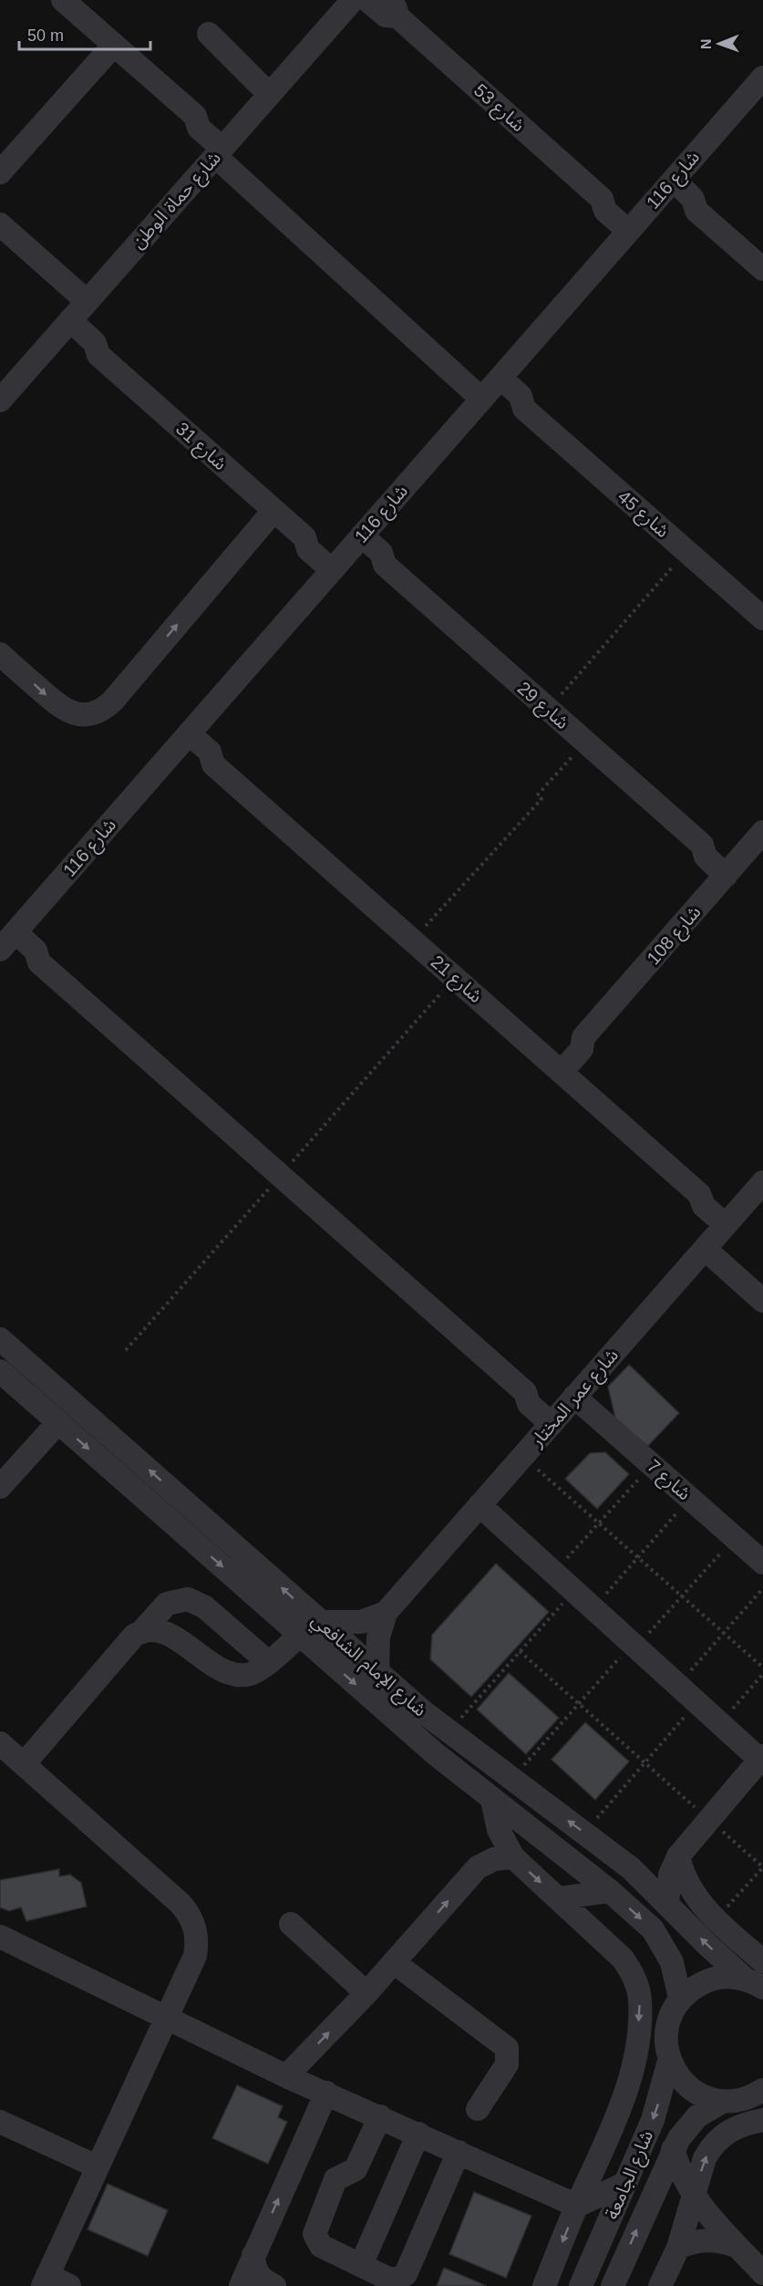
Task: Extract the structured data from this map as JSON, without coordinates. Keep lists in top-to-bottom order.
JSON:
{
  "streets": {
    "street": [
      "شارع 53",
      "شارع 116",
      "شارع حماة الوطن",
      "شارع 31",
      "شارع 45",
      "شارع 29",
      "شارع 108",
      "شارع 21",
      "شارع عمر المختار",
      "شارع 7",
      "شارع الإمام الشافعي",
      "شارع الجامعة"
    ]
  },
  "crossings": [
    ["شارع 53", "شارع 116"],
    ["شارع 116", "شارع 31"],
    ["شارع 116", "شارع 45"],
    ["شارع 116", "شارع 29"],
    ["شارع 116", "شارع 21"],
    ["شارع 116", "شارع 7"],
    ["شارع حماة الوطن", "شارع 31"],
    ["شارع حماة الوطن", "شارع 45"],
    ["شارع 31", "شارع 29"],
    ["شارع 29", "شارع 108"],
    ["شارع 108", "شارع 21"],
    ["شارع 21", "شارع عمر المختار"],
    ["شارع عمر المختار", "شارع 7"],
    ["شارع عمر المختار", "شارع الإمام الشافعي"]
  ],
  "scale_bar": "50 m",
  "north": "left"
}
